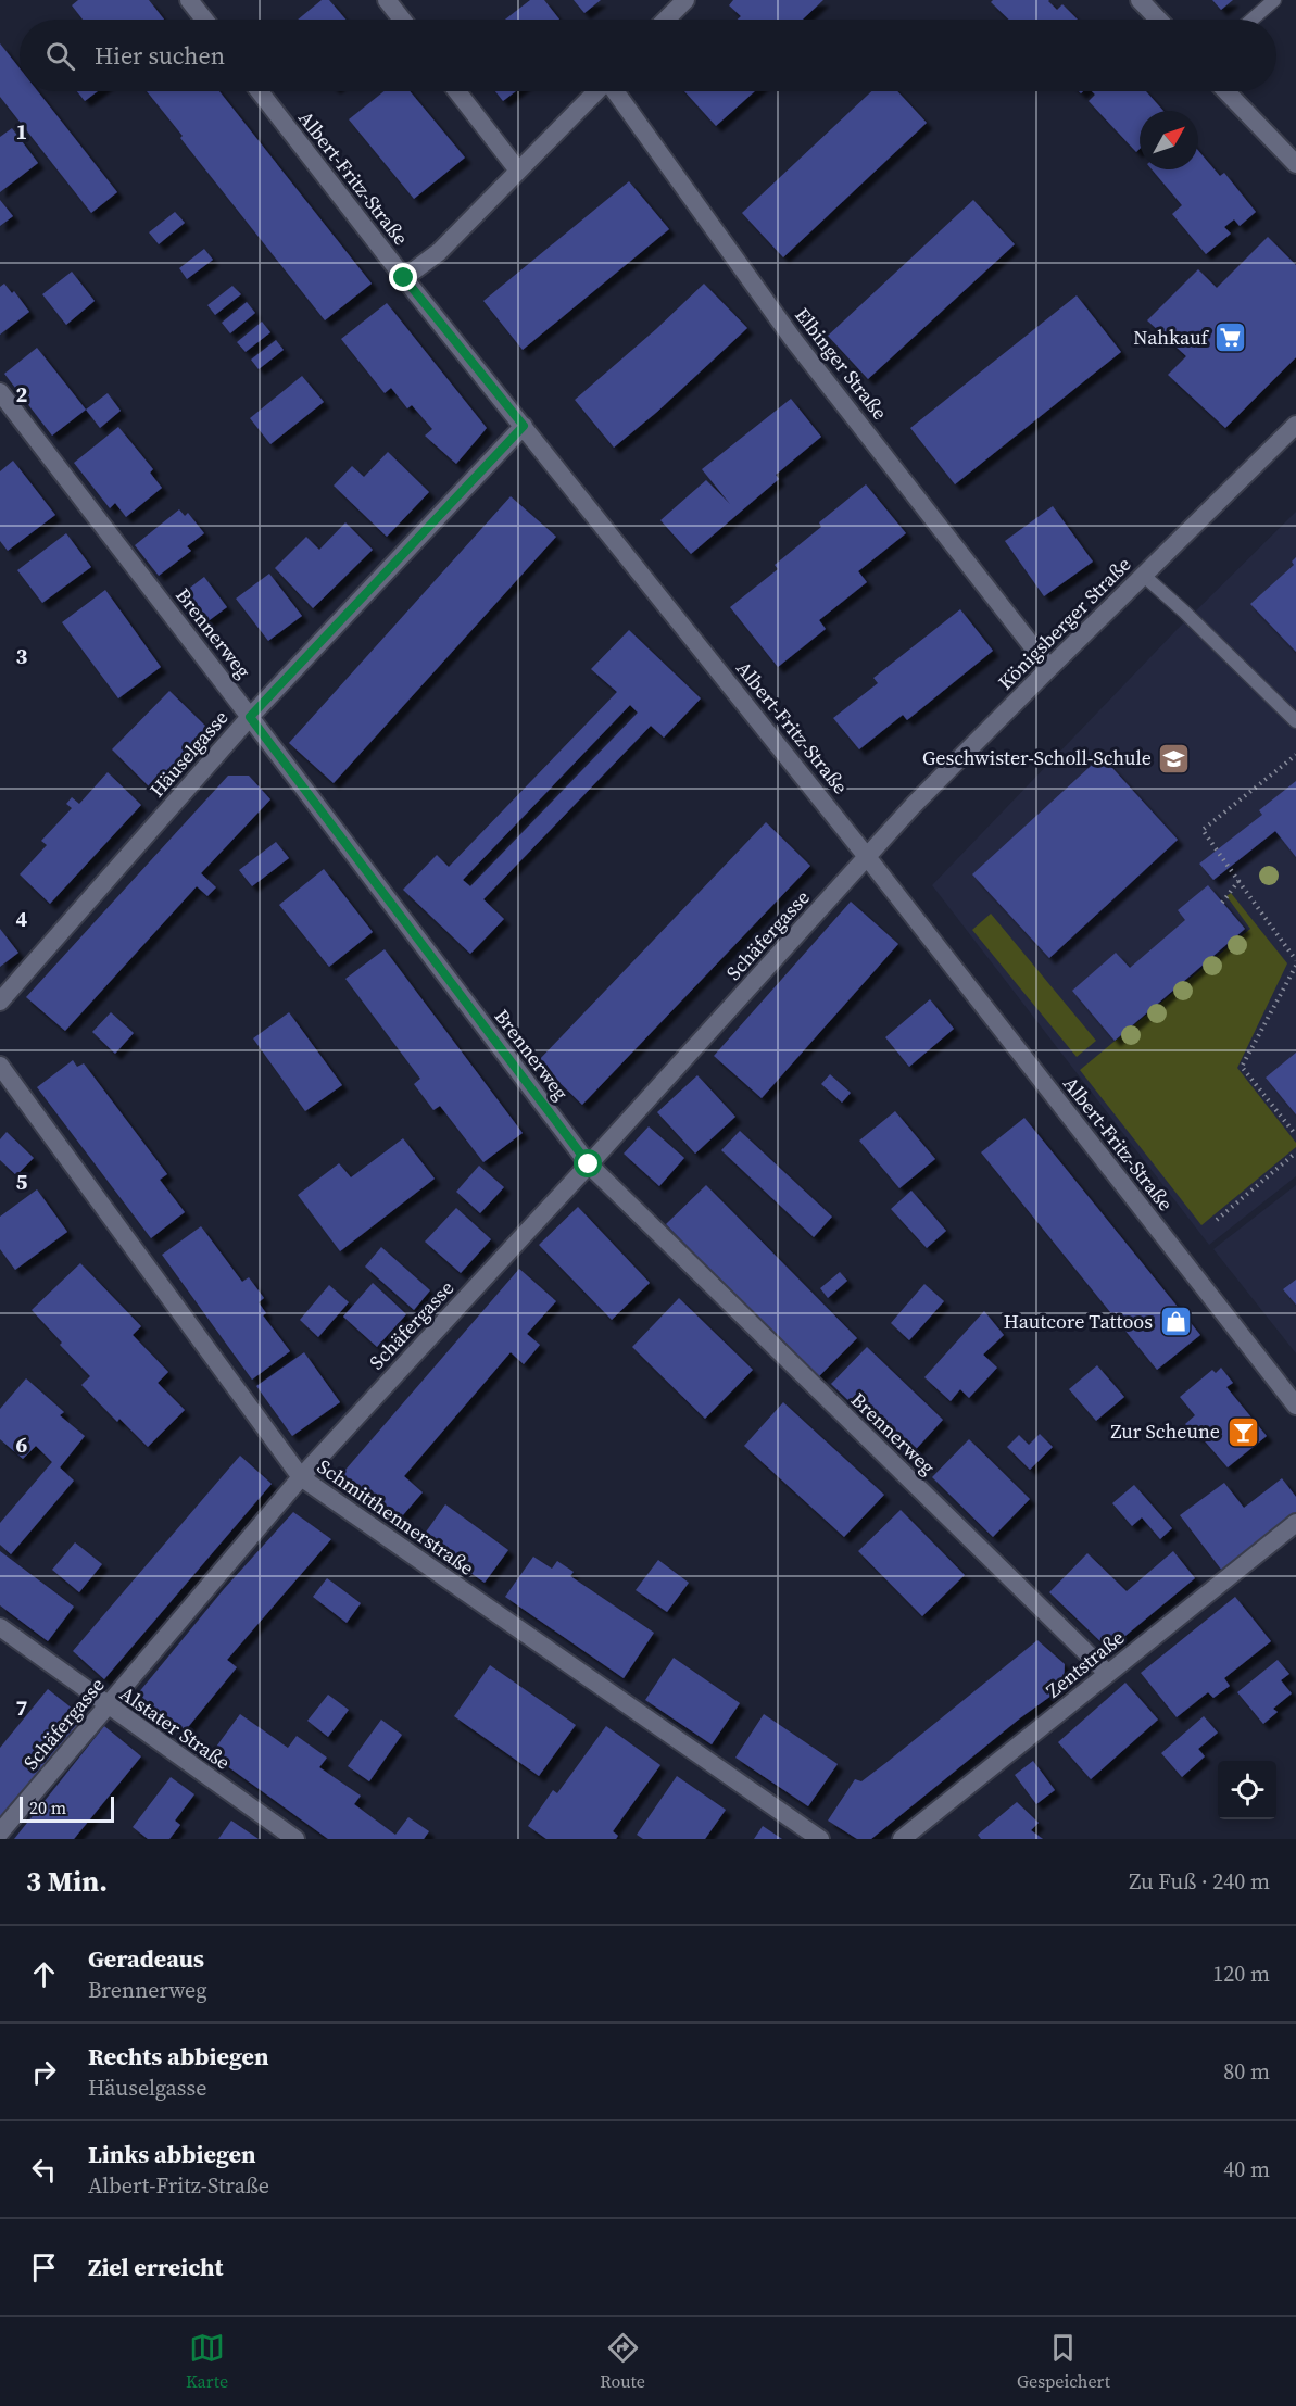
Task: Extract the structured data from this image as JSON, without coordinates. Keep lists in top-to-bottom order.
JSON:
{
  "streets": {
    "street": [
      "Albert-Fritz-Straße",
      "Elbinger Straße",
      "Königsberger Straße",
      "Brennerweg",
      "Häuselgasse",
      "Schäfergasse",
      "Schmitthennerstraße",
      "Zentstraße",
      "Alstater Straße"
    ]
  },
  "crossings": [
    ["Albert-Fritz-Straße", "Königsberger Straße"],
    ["Albert-Fritz-Straße", "Häuselgasse"],
    ["Albert-Fritz-Straße", "Schäfergasse"],
    ["Elbinger Straße", "Königsberger Straße"],
    ["Königsberger Straße", "Schäfergasse"],
    ["Brennerweg", "Häuselgasse"],
    ["Brennerweg", "Schäfergasse"],
    ["Brennerweg", "Zentstraße"],
    ["Schäfergasse", "Schmitthennerstraße"],
    ["Schäfergasse", "Alstater Straße"]
  ],
  "places": {
    "supermarket": ["Nahkauf"],
    "school or university": ["Geschwister-Scholl-Schule"],
    "shop": ["Hautcore Tattoos"],
    "bar": ["Zur Scheune"]
  },
  "scale_bar": "20 m",
  "north": "top right",
  "page": {
    "search": "Hier suchen",
    "scale": "20 m",
    "heading": ["3 Min.", "Zu Fuß · 240 m"],
    "list": [
      ["Geradeaus", "Brennerweg", "120 m"],
      ["Rechts abbiegen", "Häuselgasse", "80 m"],
      ["Links abbiegen", "Albert-Fritz-Straße", "40 m"],
      "Ziel erreicht"
    ],
    "nav": ["Karte", "Route", "Gespeichert"]
  },
  "grid": {
    "rows": [
      "1",
      "2",
      "3",
      "4",
      "5",
      "6",
      "7"
    ]
  }
}
